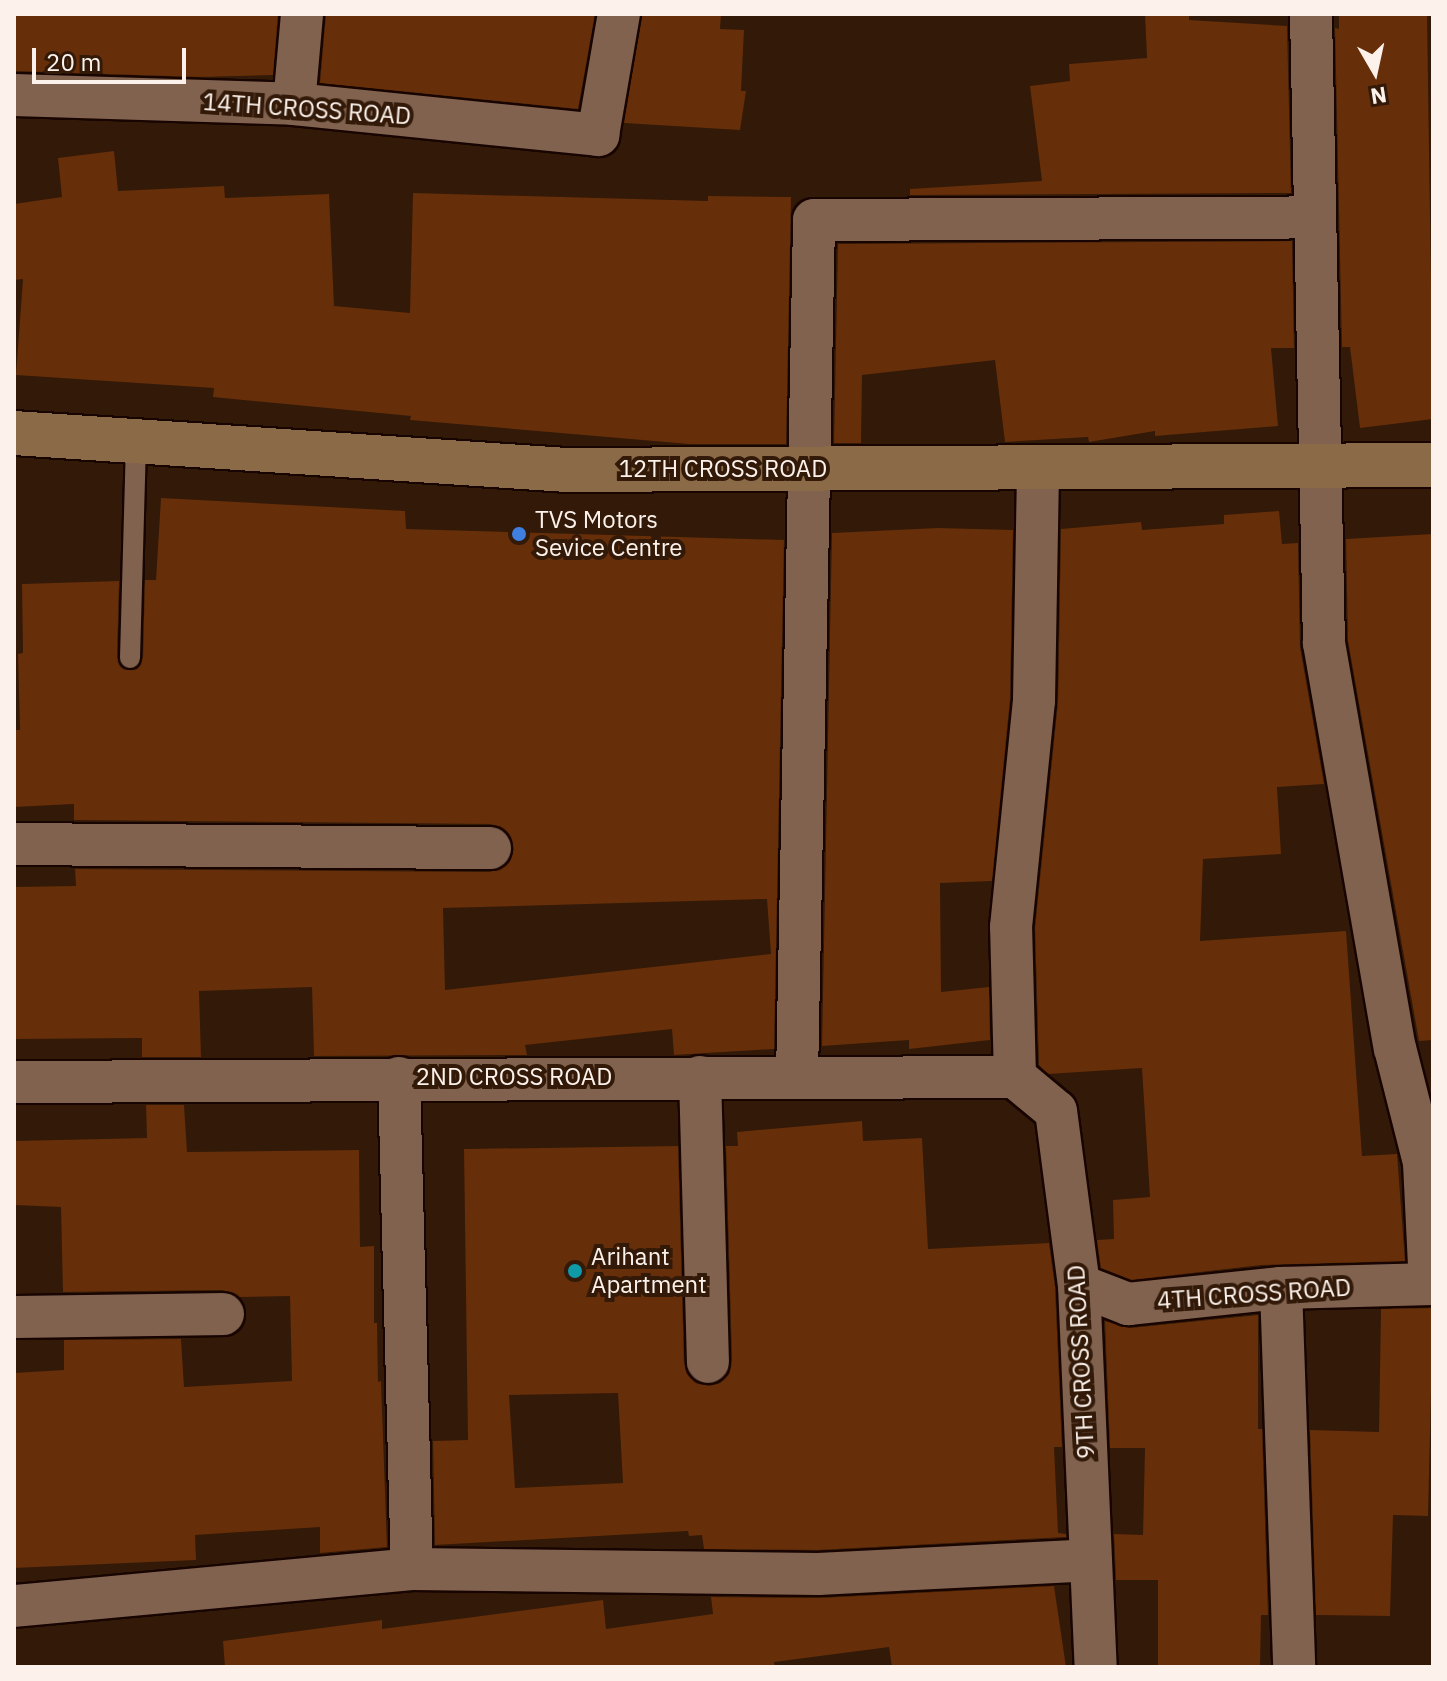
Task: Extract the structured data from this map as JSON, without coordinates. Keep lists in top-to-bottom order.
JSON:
{
  "streets": {
    "main road": ["12TH CROSS ROAD"],
    "street": [
      "14TH CROSS ROAD",
      "2ND CROSS ROAD",
      "4TH CROSS ROAD",
      "9TH CROSS ROAD"
    ]
  },
  "crossings": [
    ["2ND CROSS ROAD", "9TH CROSS ROAD"],
    ["4TH CROSS ROAD", "9TH CROSS ROAD"]
  ],
  "places": ["TVS Motors Sevice Centre", "Arihant Apartment"],
  "scale_bar": "20 m",
  "north": "bottom"
}
